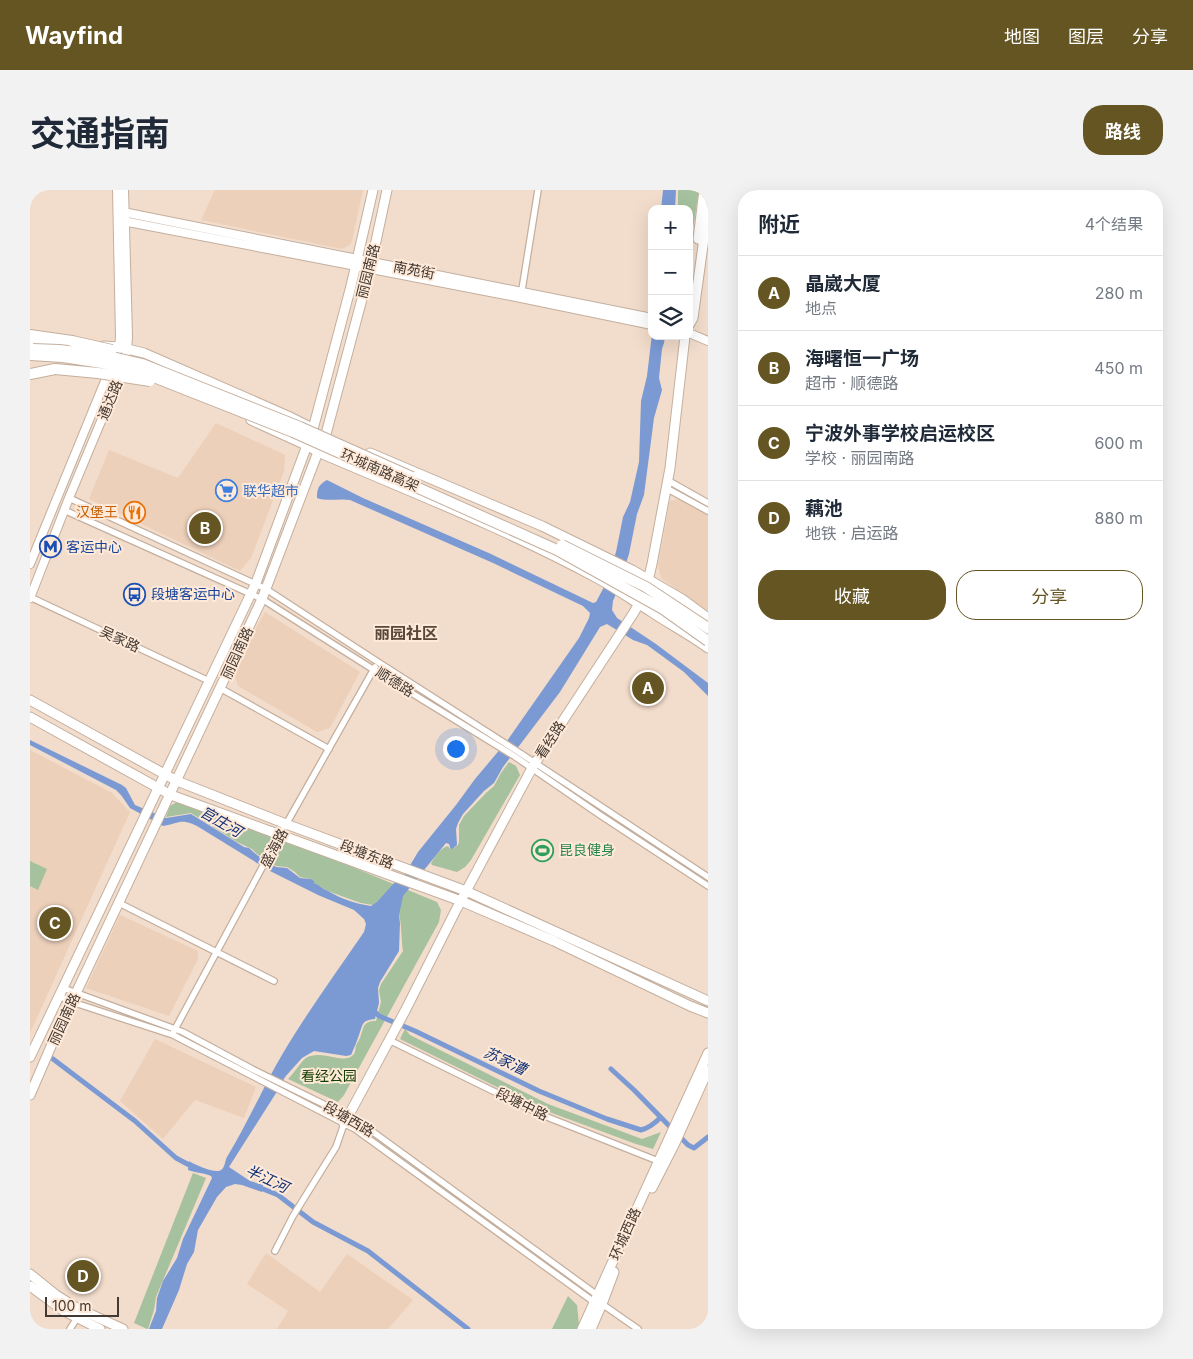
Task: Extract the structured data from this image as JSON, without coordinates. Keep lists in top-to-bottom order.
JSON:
{
  "streets": {
    "highway": ["环城南路高架"],
    "main road": [
      "丽园南路",
      "看经路",
      "段塘东路",
      "环城西路"
    ],
    "street": [
      "南苑街",
      "通达路",
      "吴家路",
      "顺德路",
      "盛海路",
      "段塘中路",
      "段塘西路"
    ]
  },
  "crossings": [
    ["南苑街", "丽园南路"],
    ["南苑街", "通达路"],
    ["丽园南路", "吴家路"],
    ["丽园南路", "顺德路"],
    ["丽园南路", "段塘东路"],
    ["丽园南路", "段塘西路"],
    ["通达路", "吴家路"],
    ["通达路", "顺德路"],
    ["顺德路", "看经路"],
    ["顺德路", "盛海路"],
    ["看经路", "段塘东路"],
    ["看经路", "段塘中路"],
    ["看经路", "段塘西路"],
    ["盛海路", "段塘东路"],
    ["盛海路", "段塘西路"],
    ["段塘中路", "环城西路"],
    ["段塘西路", "环城西路"]
  ],
  "districts": ["丽园社区"],
  "water": ["官庄河", "苏家漕", "半江河"],
  "parks": ["看经公园"],
  "places": {
    "supermarket": ["联华超市"],
    "restaurant": ["汉堡王"],
    "metro station": ["客运中心"],
    "bus stop": ["段塘客运中心"],
    "sports": ["昆良健身"]
  },
  "scale_bar": "100 m",
  "page": {
    "header": "Wayfind",
    "nav": ["地图", "图层", "分享"],
    "title": "交通指南",
    "buttons": [
      "路线",
      ["收藏", "分享"]
    ],
    "heading": ["附近", "4个结果"],
    "map_buttons": ["+", "−"],
    "list": [
      {
        "mark": "A",
        "name": "晶崴大厦",
        "note": "地点",
        "value": "280 m"
      },
      {
        "mark": "B",
        "name": "海曙恒一广场",
        "note": "超市 · 顺德路",
        "value": "450 m"
      },
      {
        "mark": "C",
        "name": "宁波外事学校启运校区",
        "note": "学校 · 丽园南路",
        "value": "600 m"
      },
      {
        "mark": "D",
        "name": "藕池",
        "note": "地铁 · 启运路",
        "value": "880 m"
      }
    ],
    "pins": [
      "B",
      "A",
      "C",
      "D"
    ],
    "scale": "100 m"
  }
}
